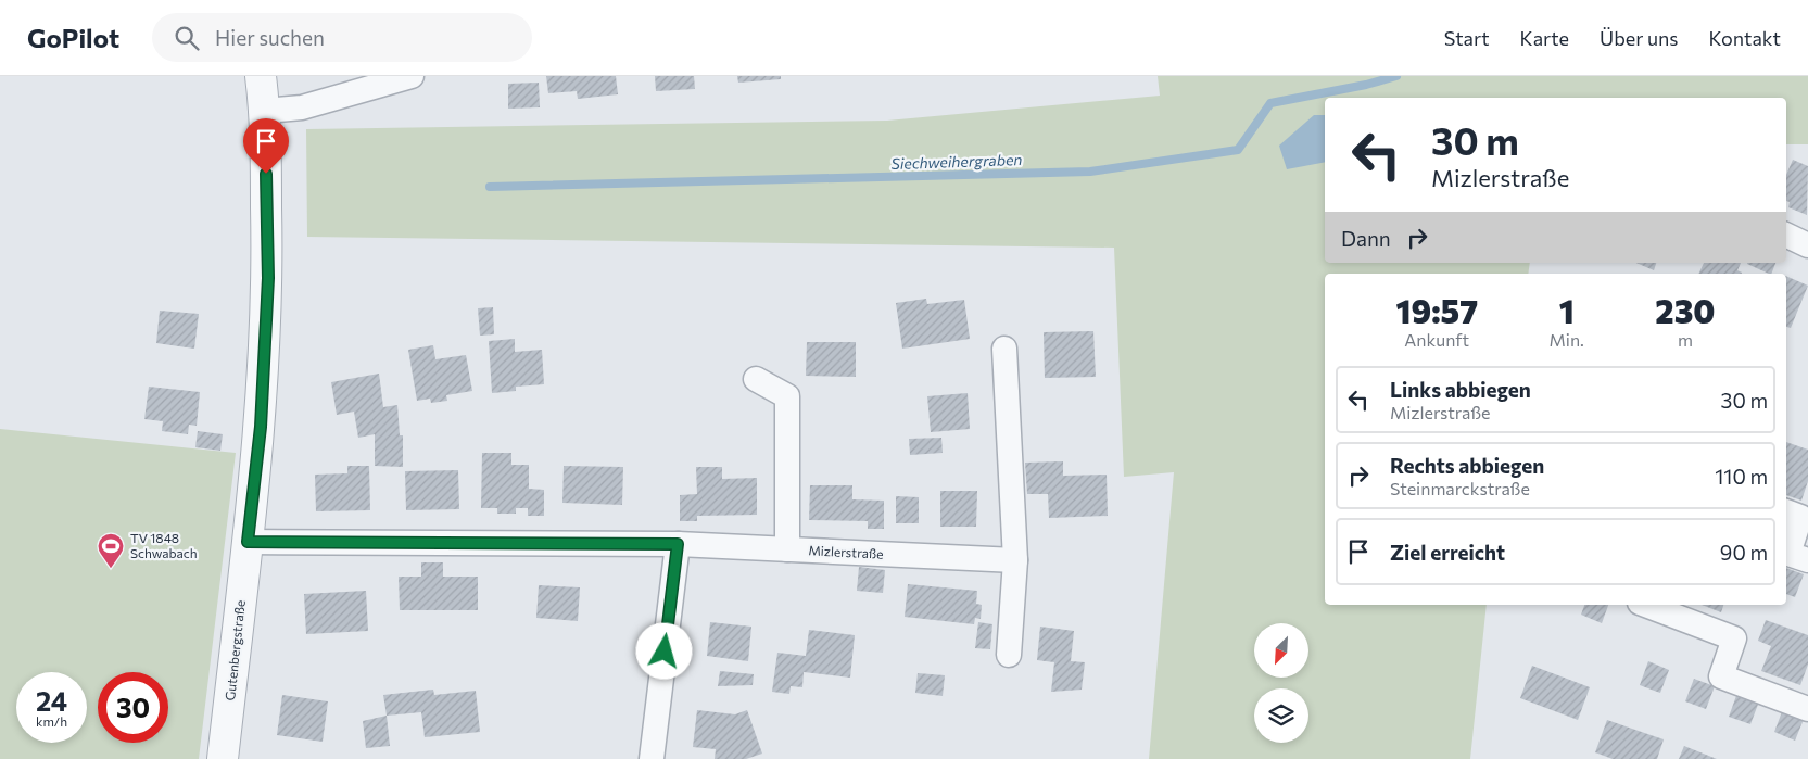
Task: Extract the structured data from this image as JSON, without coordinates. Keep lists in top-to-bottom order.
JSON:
{
  "streets": {
    "street": ["Mizlerstraße", "Gutenbergstraße"]
  },
  "crossings": [
    ["Mizlerstraße", "Gutenbergstraße"]
  ],
  "water": ["Siechweihergraben"],
  "places": {
    "sports": ["TV 1848 Schwabach"]
  },
  "north": "bottom left",
  "page": {
    "header": "GoPilot",
    "search": "Hier suchen",
    "nav": [
      "Start",
      "Karte",
      "Über uns",
      "Kontakt"
    ],
    "turn": ["30 m", "Mizlerstraße"],
    "then": "Dann",
    "eta": [
      "19:57",
      "Ankunft",
      "1",
      "Min.",
      "230",
      "m"
    ],
    "list": [
      {
        "name": "Links abbiegen",
        "note": "Mizlerstraße",
        "value": "30 m"
      },
      {
        "name": "Rechts abbiegen",
        "note": "Steinmarckstraße",
        "value": "110 m"
      },
      {
        "name": "Ziel erreicht",
        "value": "90 m"
      }
    ],
    "speed": "24 km/h",
    "limit": "30"
  }
}
